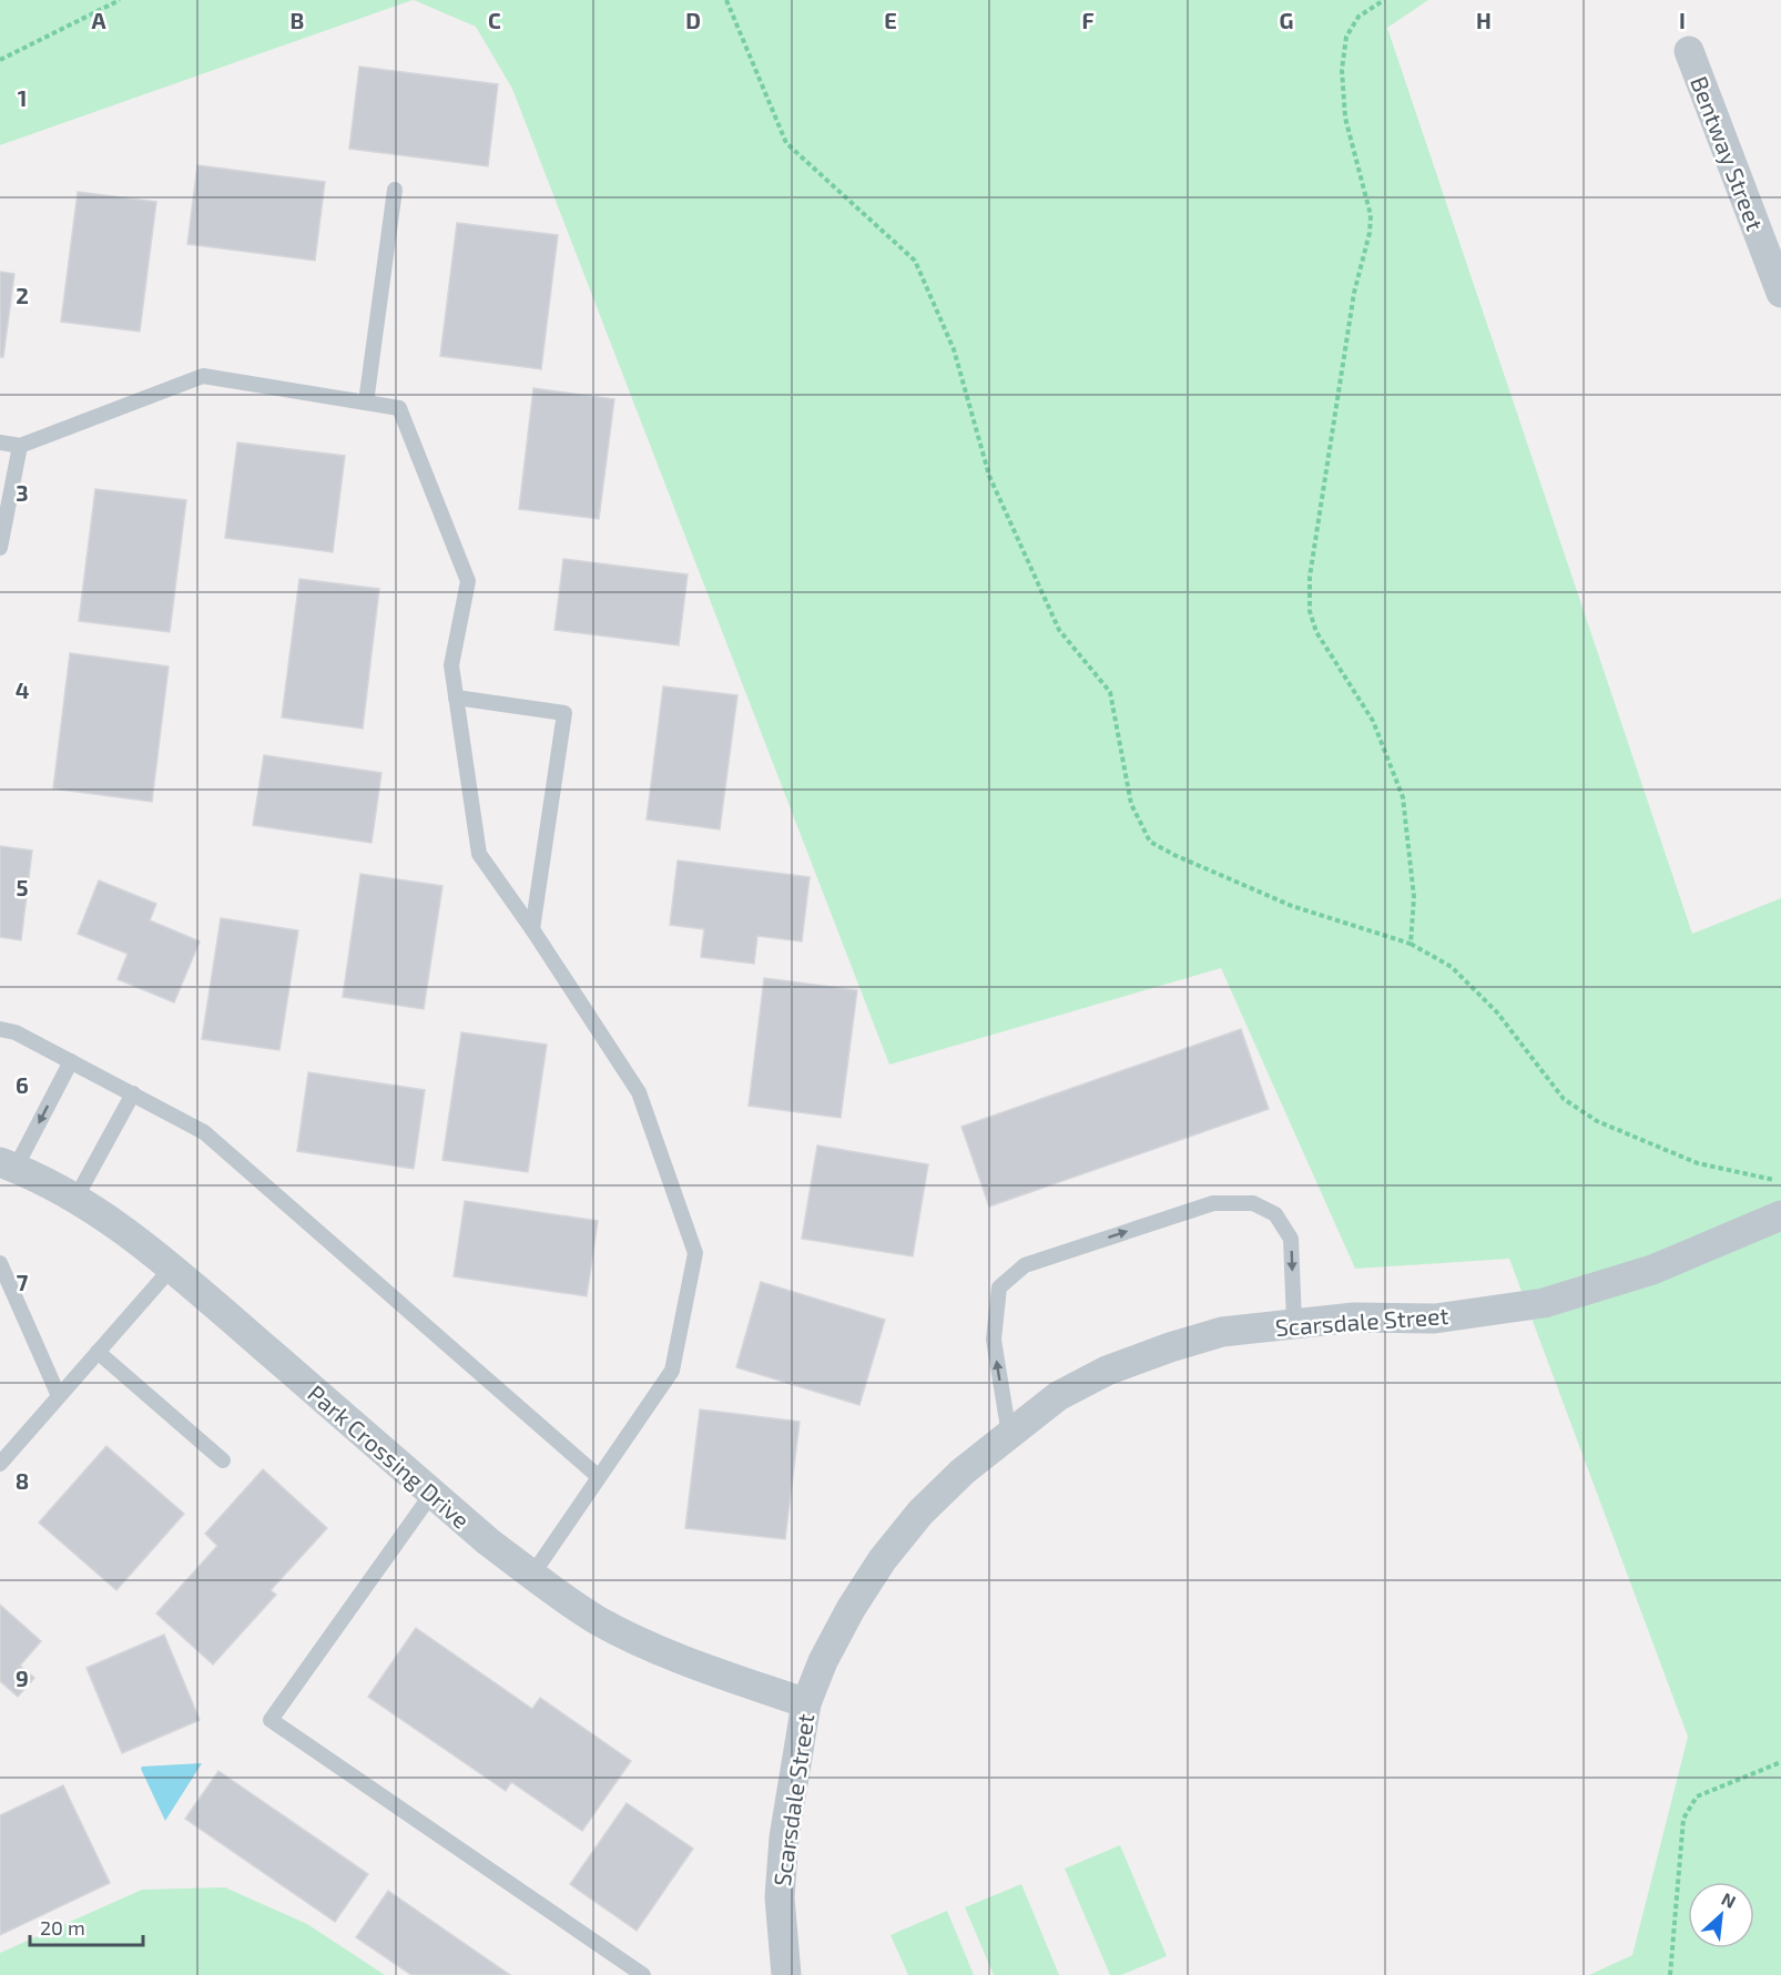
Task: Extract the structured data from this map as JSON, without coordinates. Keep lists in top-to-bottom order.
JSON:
{
  "streets": {
    "street": ["Bentway Street", "Scarsdale Street", "Park Crossing Drive"]
  },
  "crossings": [
    ["Scarsdale Street", "Park Crossing Drive"]
  ],
  "scale_bar": "20 m",
  "north": "top right",
  "grid": {
    "columns": [
      "A",
      "B",
      "C",
      "D",
      "E",
      "F",
      "G",
      "H",
      "I"
    ],
    "rows": [
      "1",
      "2",
      "3",
      "4",
      "5",
      "6",
      "7",
      "8",
      "9"
    ]
  }
}
